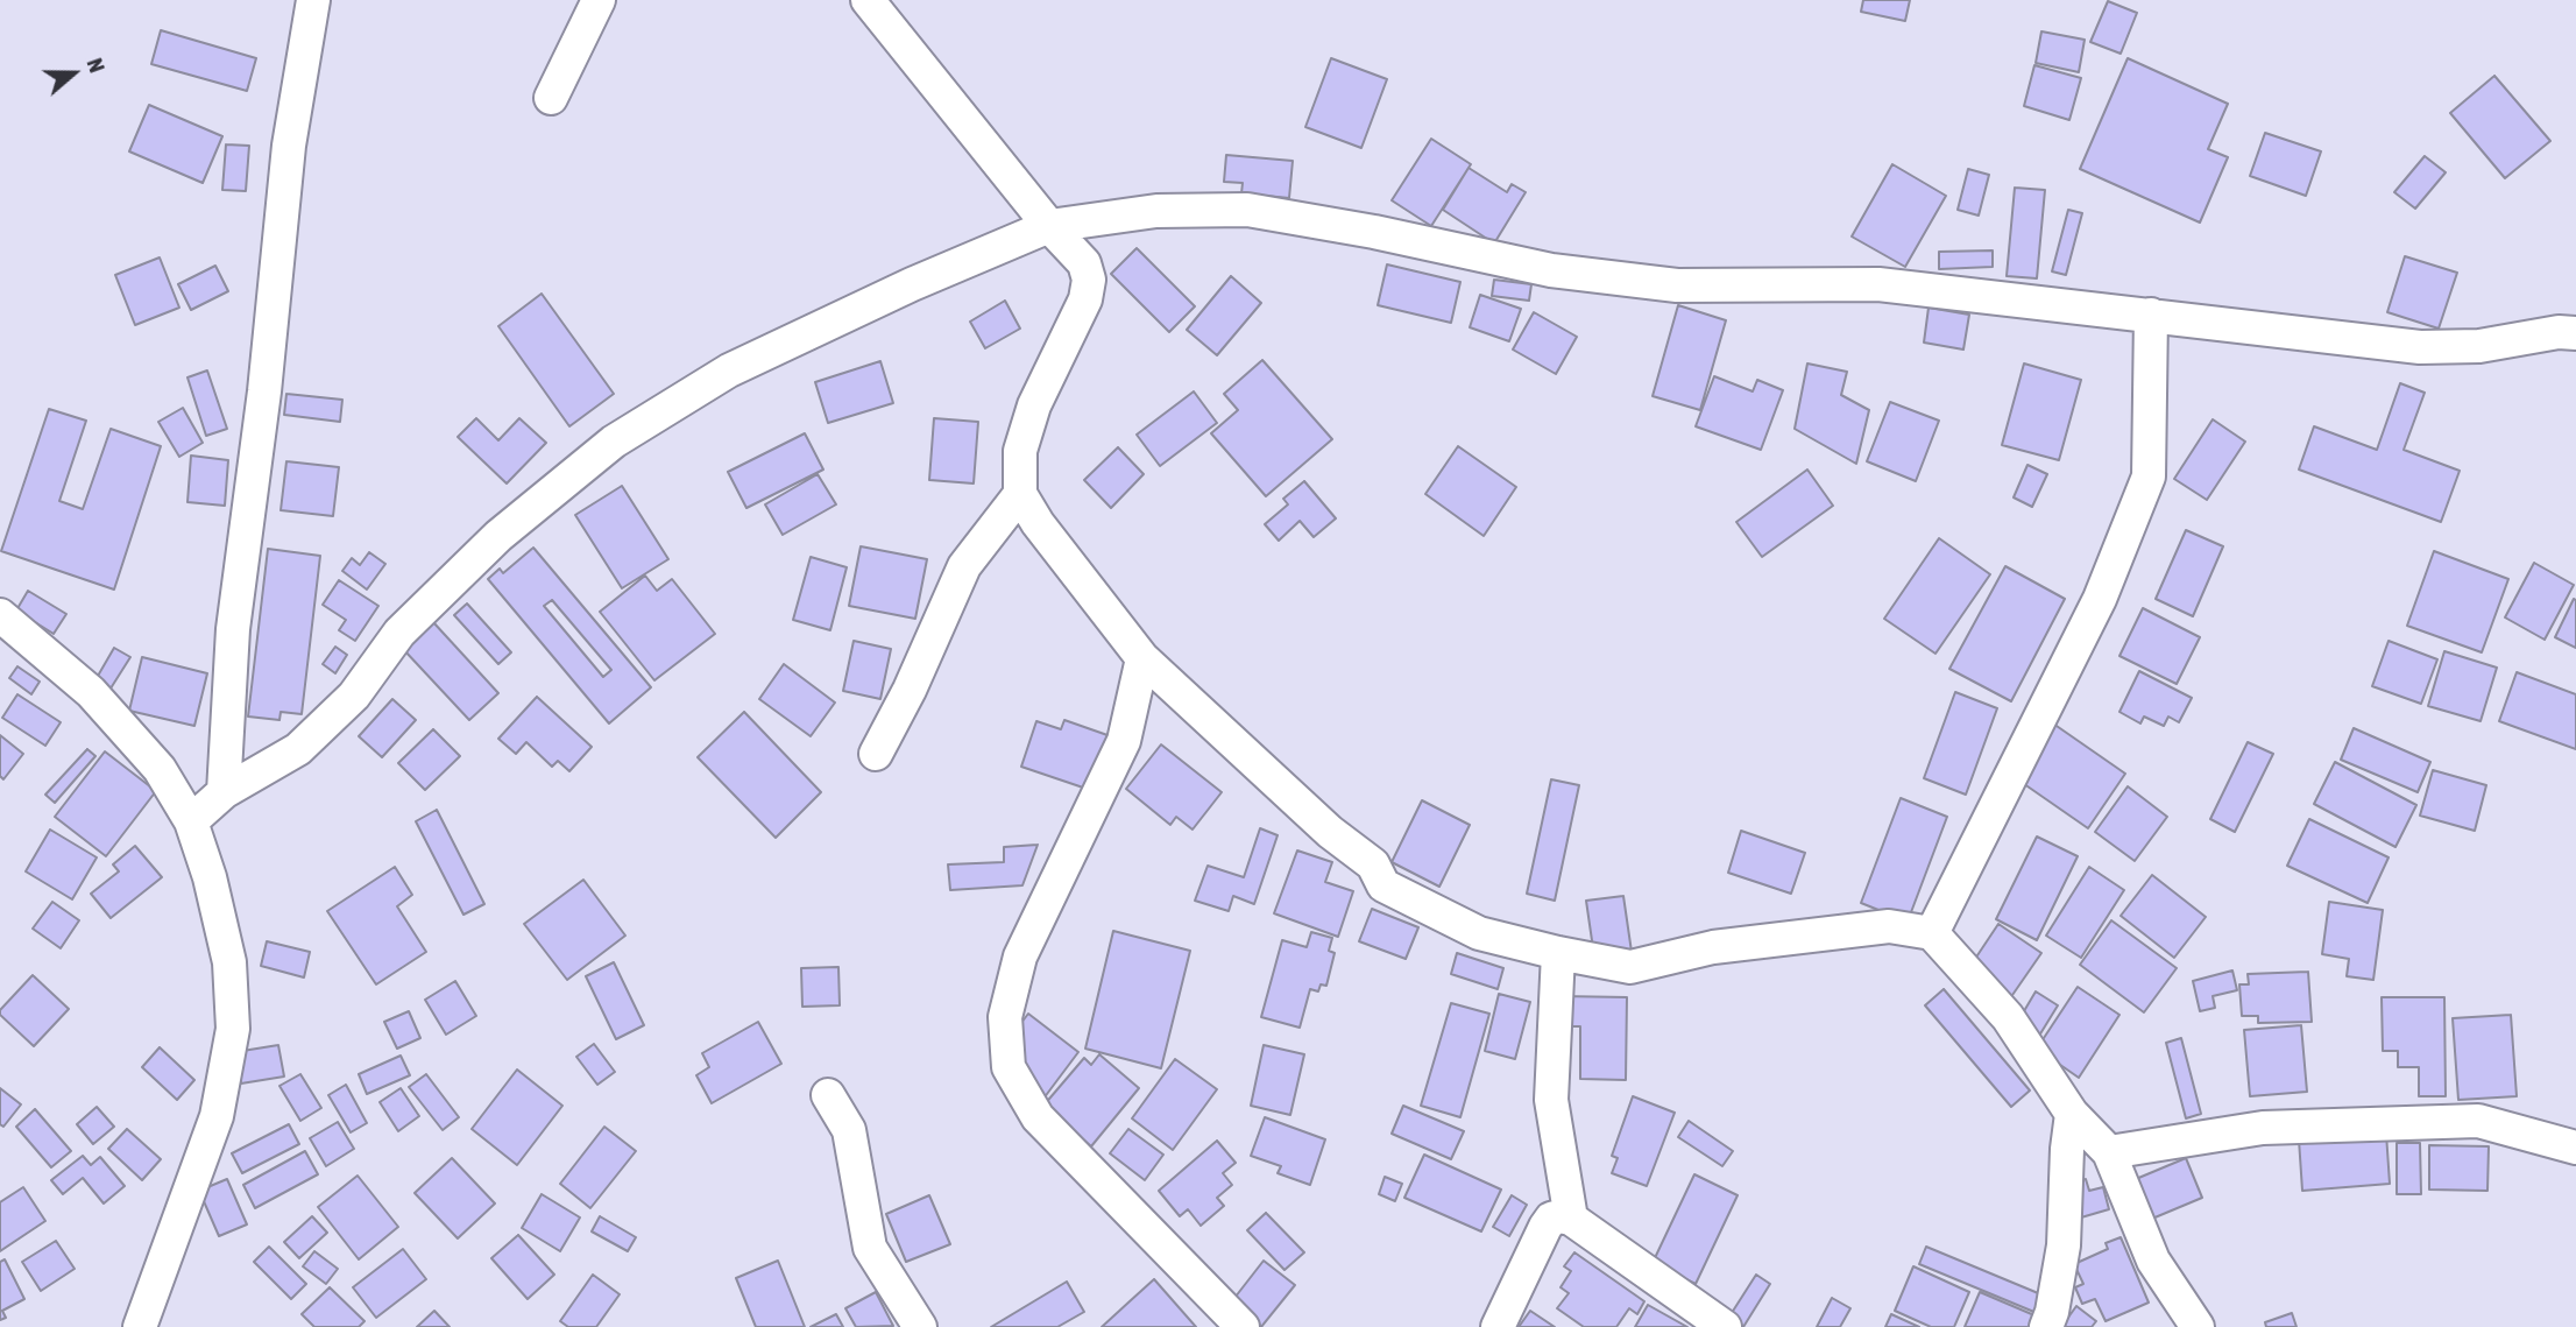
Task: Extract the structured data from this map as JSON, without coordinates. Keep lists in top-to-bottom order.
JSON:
{
  "north": "right"
}
